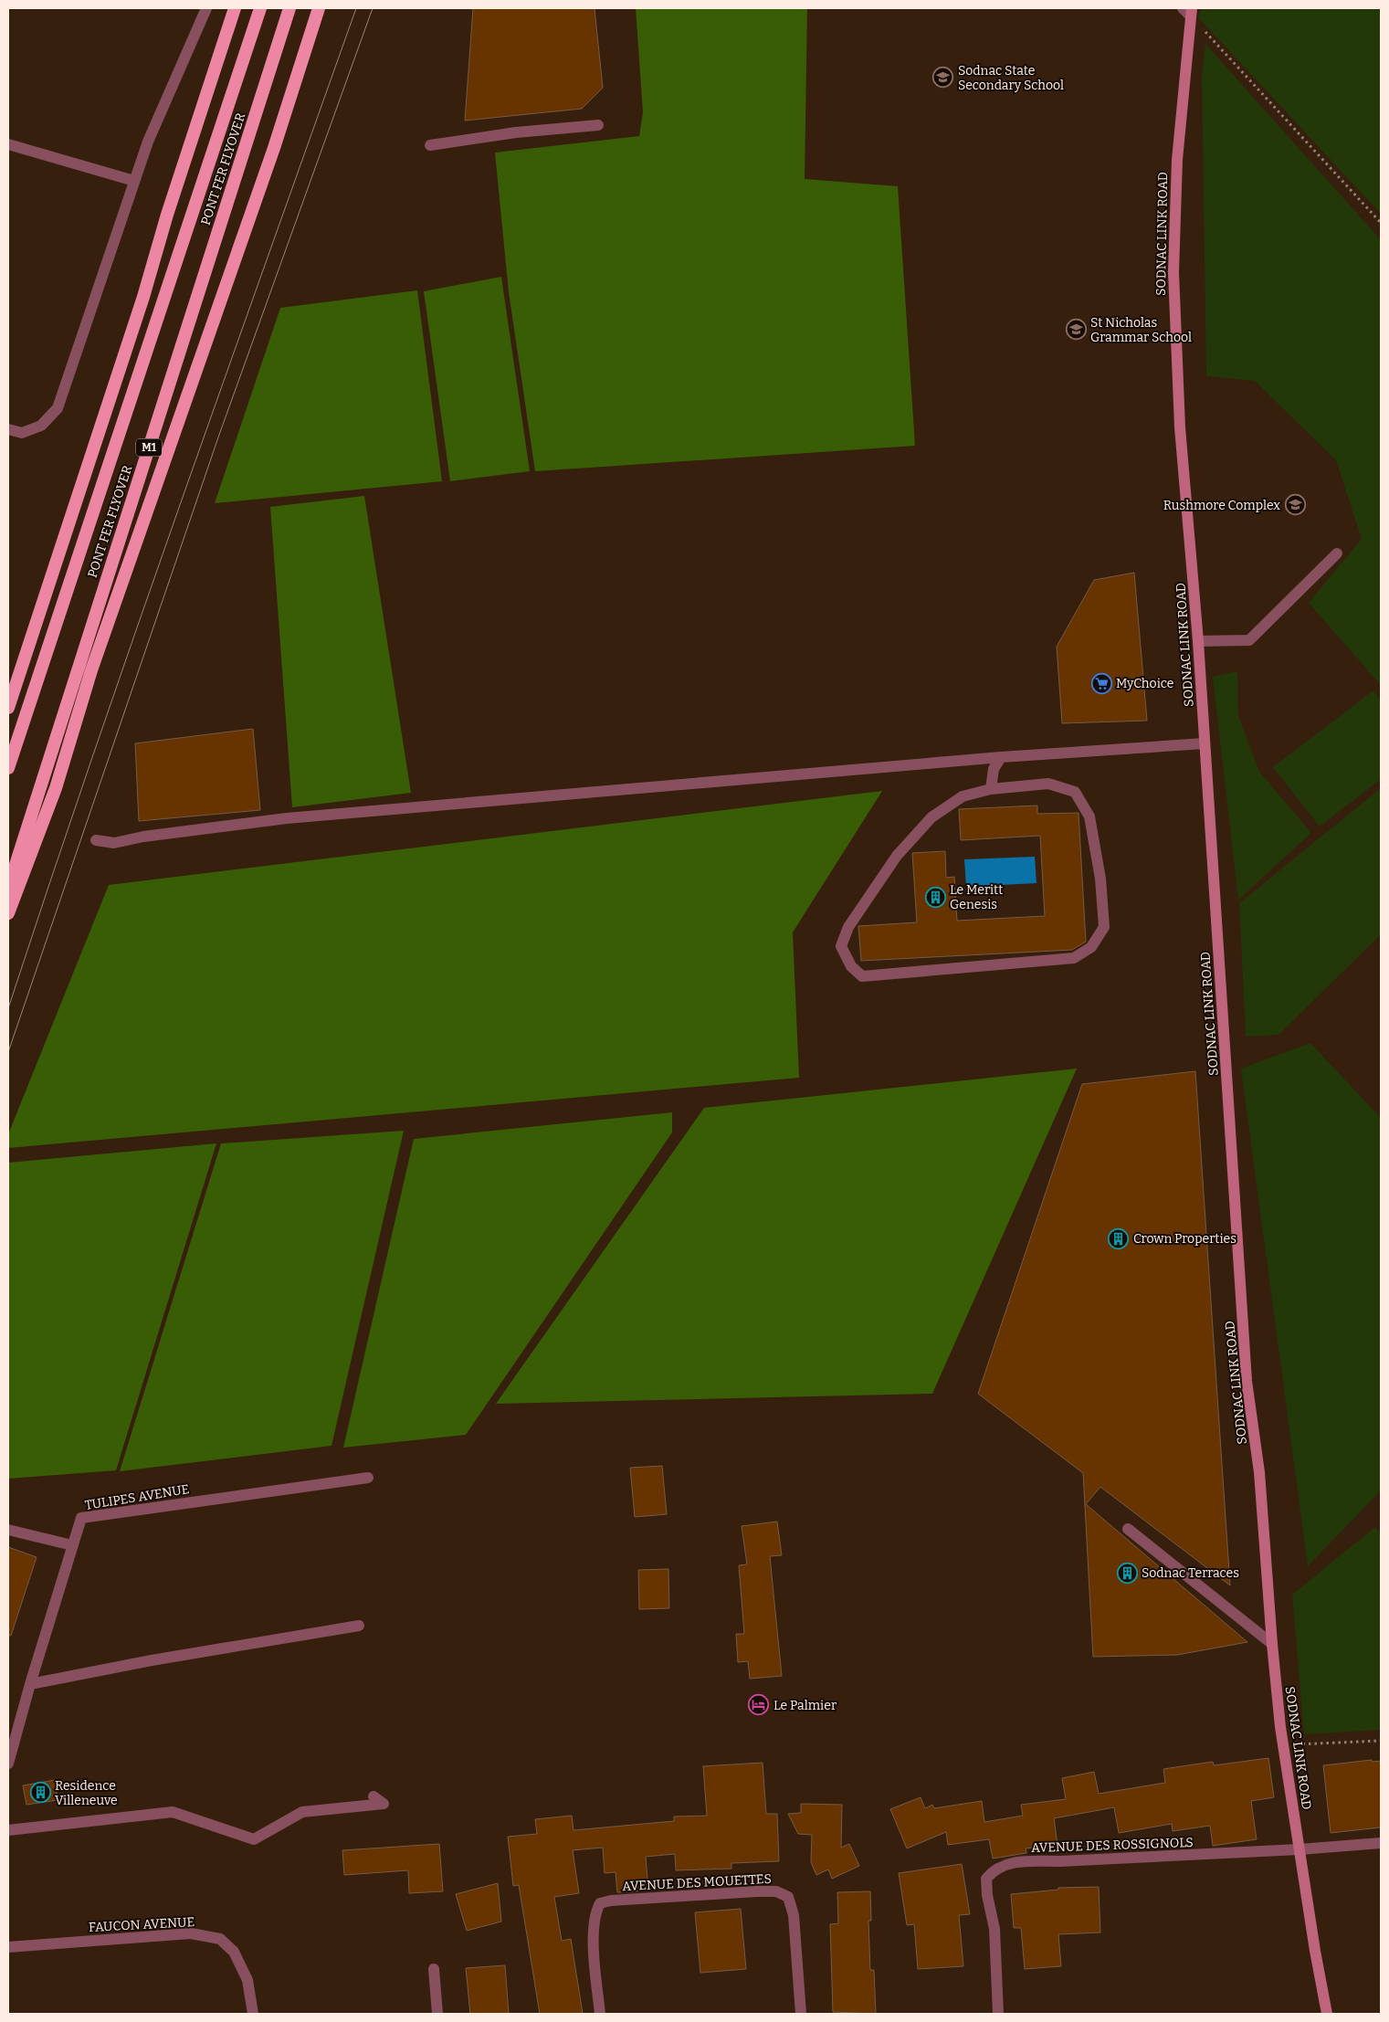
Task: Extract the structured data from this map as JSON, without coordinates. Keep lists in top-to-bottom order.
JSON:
{
  "streets": {
    "highway": ["PONT FER FLYOVER", "M1"],
    "main road": ["SODNAC LINK ROAD"],
    "street": [
      "TULIPES AVENUE",
      "AVENUE DES ROSSIGNOLS",
      "AVENUE DES MOUETTES",
      "FAUCON AVENUE"
    ]
  },
  "crossings": [
    ["SODNAC LINK ROAD", "AVENUE DES ROSSIGNOLS"]
  ],
  "places": {
    "school or university": ["Sodnac State Secondary School", "St Nicholas Grammar School", "Rushmore Complex"],
    "supermarket": ["MyChoice"],
    "building": [
      "Le Meritt Genesis",
      "Crown Properties",
      "Sodnac Terraces",
      "Residence Villeneuve"
    ],
    "hotel": ["Le Palmier"]
  }
}
